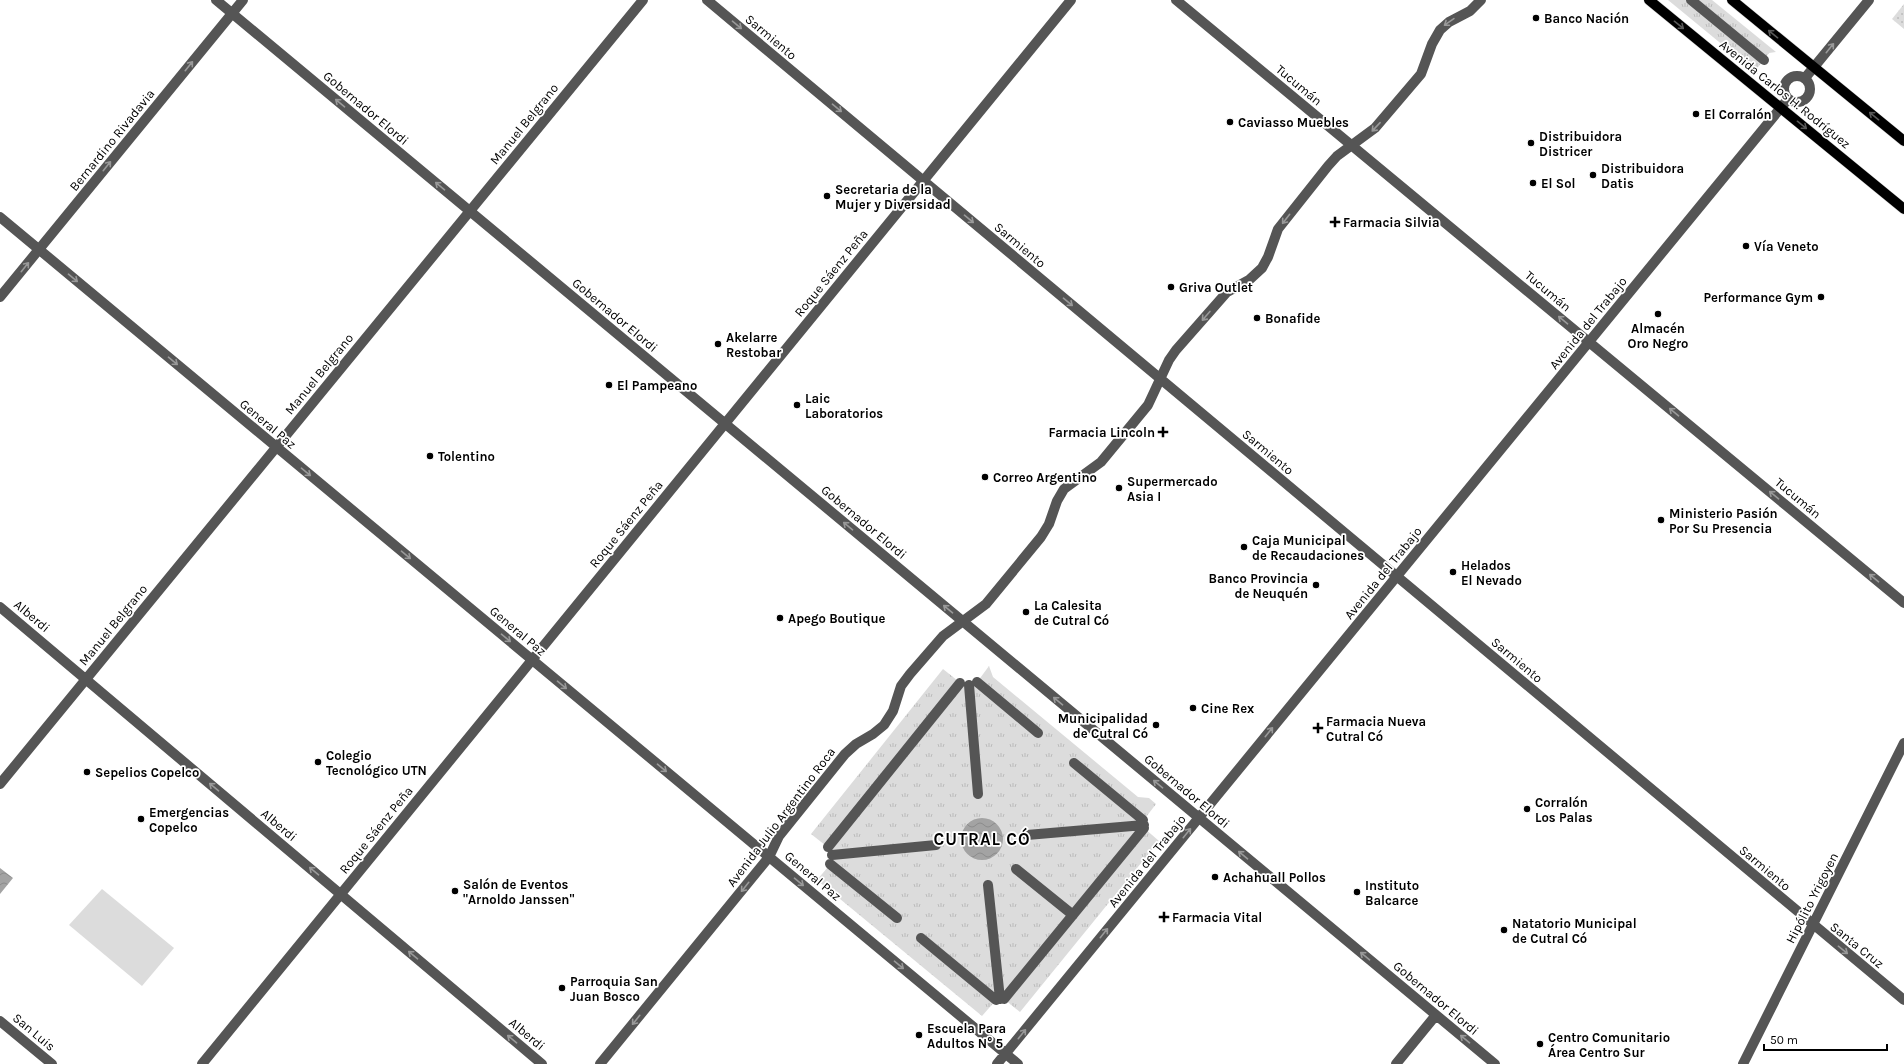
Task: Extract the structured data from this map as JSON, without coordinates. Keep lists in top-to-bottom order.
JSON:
{
  "streets": {
    "main road": ["Avenida Carlos H. Rodríguez"],
    "street": [
      "Sarmiento",
      "Tucumán",
      "Gobernador Elordi",
      "Manuel Belgrano",
      "Bernardino Rivadavia",
      "Roque Sáenz Peña",
      "Avenida del Trabajo",
      "General Paz",
      "Alberdi",
      "Avenida Julio Argentino Roca",
      "Hipólito Yrigoyen",
      "Santa Cruz",
      "San Luis"
    ]
  },
  "crossings": [
    ["Sarmiento", "Roque Sáenz Peña"],
    ["Sarmiento", "Avenida del Trabajo"],
    ["Sarmiento", "Avenida Julio Argentino Roca"],
    ["Sarmiento", "Hipólito Yrigoyen"],
    ["Sarmiento", "Santa Cruz"],
    ["Tucumán", "Avenida del Trabajo"],
    ["Tucumán", "Avenida Julio Argentino Roca"],
    ["Avenida Carlos H. Rodríguez", "Avenida del Trabajo"],
    ["Gobernador Elordi", "Manuel Belgrano"],
    ["Gobernador Elordi", "Bernardino Rivadavia"],
    ["Gobernador Elordi", "Roque Sáenz Peña"],
    ["Gobernador Elordi", "Avenida del Trabajo"],
    ["Gobernador Elordi", "Avenida Julio Argentino Roca"],
    ["Manuel Belgrano", "General Paz"],
    ["Manuel Belgrano", "Alberdi"],
    ["Bernardino Rivadavia", "General Paz"],
    ["Roque Sáenz Peña", "General Paz"],
    ["Roque Sáenz Peña", "Alberdi"],
    ["Avenida del Trabajo", "General Paz"],
    ["General Paz", "Avenida Julio Argentino Roca"],
    ["Hipólito Yrigoyen", "Santa Cruz"]
  ],
  "one_way": [
    "Sarmiento",
    "Tucumán",
    "Gobernador Elordi",
    "Bernardino Rivadavia",
    "General Paz",
    "Alberdi",
    "Avenida Julio Argentino Roca",
    "Santa Cruz"
  ],
  "districts": ["CUTRAL CÓ"],
  "places": {
    "other": [
      "Banco Nación",
      "El Corralón",
      "Caviasso Muebles",
      "Distribuidora Districer",
      "Distribuidora Datis",
      "El Sol",
      "Secretaria de la Mujer y Diversidad",
      "Vía Veneto",
      "Griva Outlet",
      "Performance Gym",
      "Almacén Oro Negro",
      "Bonafide",
      "Akelarre Restobar",
      "El Pampeano",
      "Laic Laboratorios",
      "Tolentino",
      "Correo Argentino",
      "Supermercado Asia I",
      "Ministerio Pasión Por Su Presencia",
      "Caja Municipal de Recaudaciones",
      "Helados El Nevado",
      "Banco Provincia de Neuquén",
      "La Calesita de Cutral Có",
      "Apego Boutique",
      "Cine Rex",
      "Municipalidad de Cutral Có",
      "Colegio Tecnológico UTN",
      "Sepelios Copelco",
      "Corralón Los Palas",
      "Emergencias Copelco",
      "Achahuall Pollos",
      "Salón de Eventos \"Arnoldo Janssen\"",
      "Instituto Balcarce",
      "Natatorio Municipal de Cutral Có",
      "Parroquia San Juan Bosco",
      "Escuela Para Adultos N° 5",
      "Centro Comunitario Área Centro Sur"
    ],
    "health": [
      "Farmacia Silvia",
      "Farmacia Lincoln",
      "Farmacia Nueva Cutral Có",
      "Farmacia Vital"
    ]
  },
  "scale_bar": "50 m"
}
